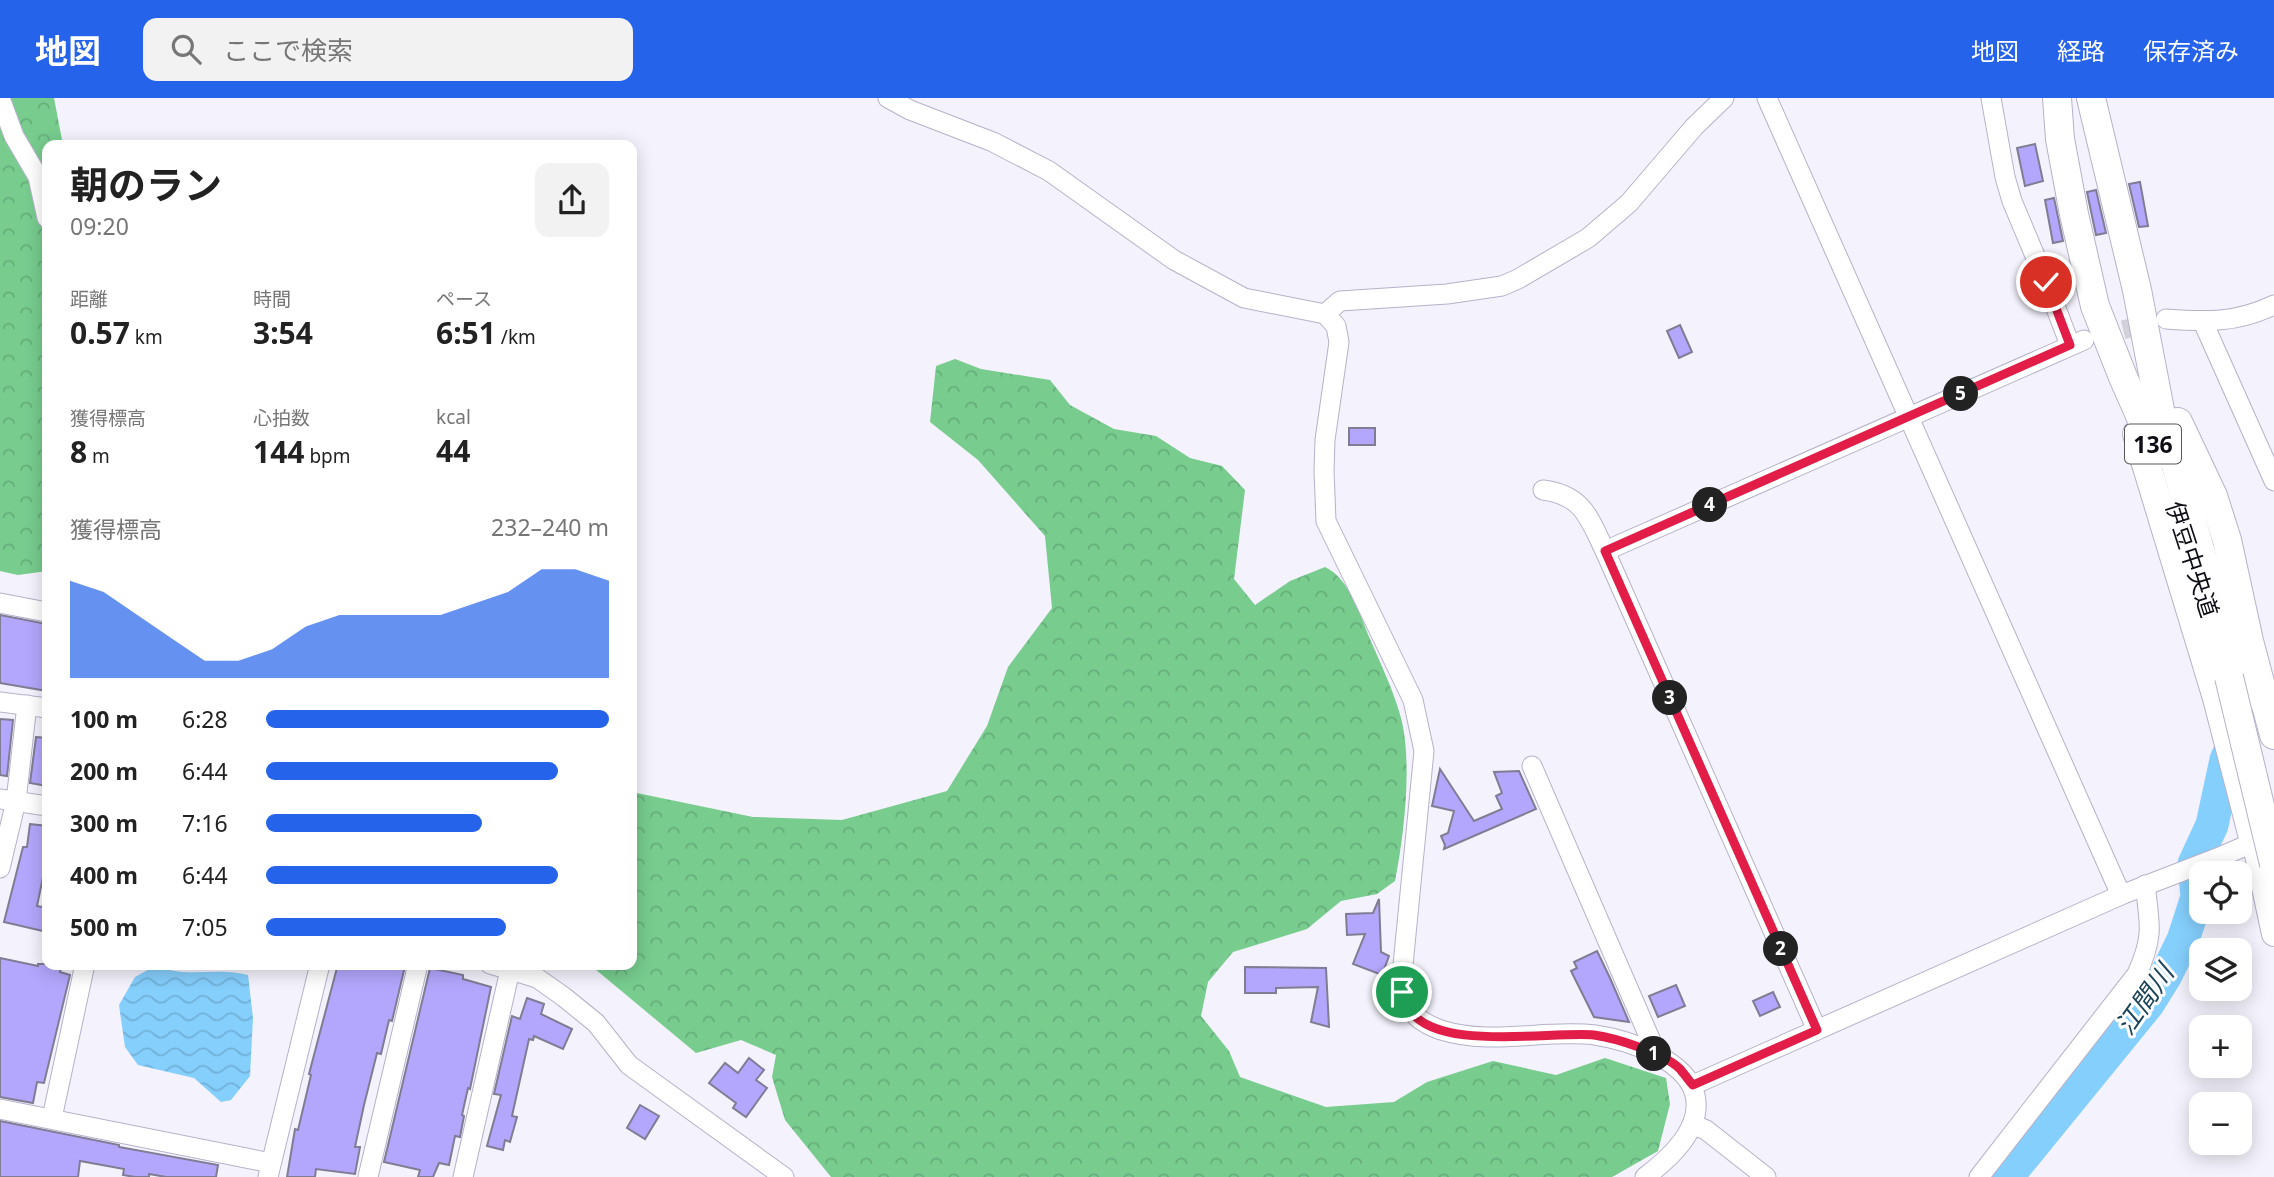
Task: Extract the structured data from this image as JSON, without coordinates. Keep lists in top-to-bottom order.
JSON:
{
  "streets": {
    "highway": ["136", "伊豆中央道"]
  },
  "crossings": [
    ["136", "伊豆中央道"]
  ],
  "water": ["江間川"],
  "page": {
    "header": "地図",
    "search": "ここで検索",
    "nav": ["地図", "経路", "保存済み"],
    "heading": ["朝のラン", "09:20"],
    "stats": [
      ["距離", "0.57 km"],
      ["時間", "3:54"],
      ["ペース", "6:51 /km"],
      ["獲得標高", "8 m"],
      ["心拍数", "144 bpm"],
      ["kcal", "44"]
    ],
    "pins": [
      "5",
      "4",
      "3",
      "2",
      "1"
    ],
    "chart": ["獲得標高", "232–240 m"],
    "list": [
      {
        "name": "100 m",
        "note": "6:28"
      },
      {
        "name": "200 m",
        "note": "6:44"
      },
      {
        "name": "300 m",
        "note": "7:16"
      },
      {
        "name": "400 m",
        "note": "6:44"
      },
      {
        "name": "500 m",
        "note": "7:05"
      }
    ],
    "map_buttons": ["+", "−"]
  }
}
